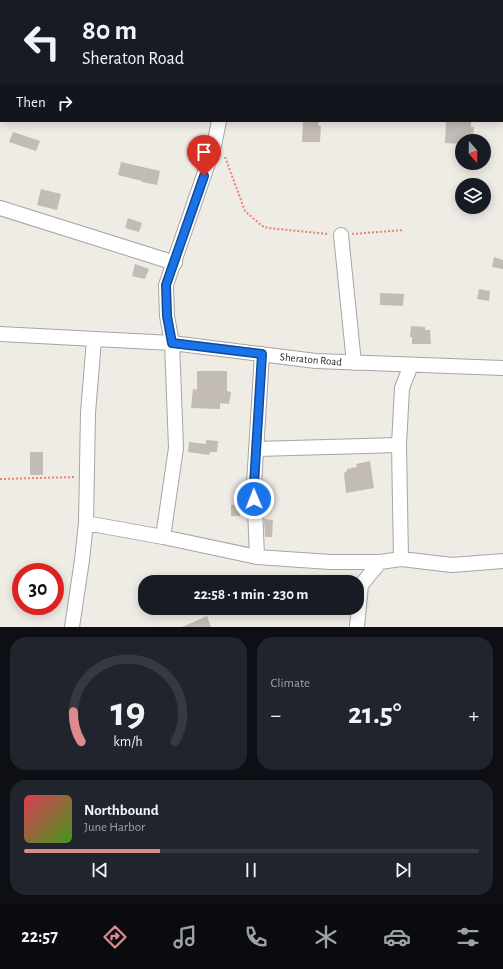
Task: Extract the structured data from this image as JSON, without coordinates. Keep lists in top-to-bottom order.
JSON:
{
  "streets": {
    "street": ["Sheraton Road"]
  },
  "north": "bottom",
  "page": {
    "turn": ["80 m", "Sheraton Road"],
    "then": "Then",
    "limit": "30",
    "trip": "22:58 · 1 min · 230 m",
    "tile": "Climate",
    "heat": ["−", "21.5°", "+"],
    "song": ["Northbound", "June Harbor"],
    "tabs": "22:57",
    "gauge": ["19", "km/h"]
  }
}
